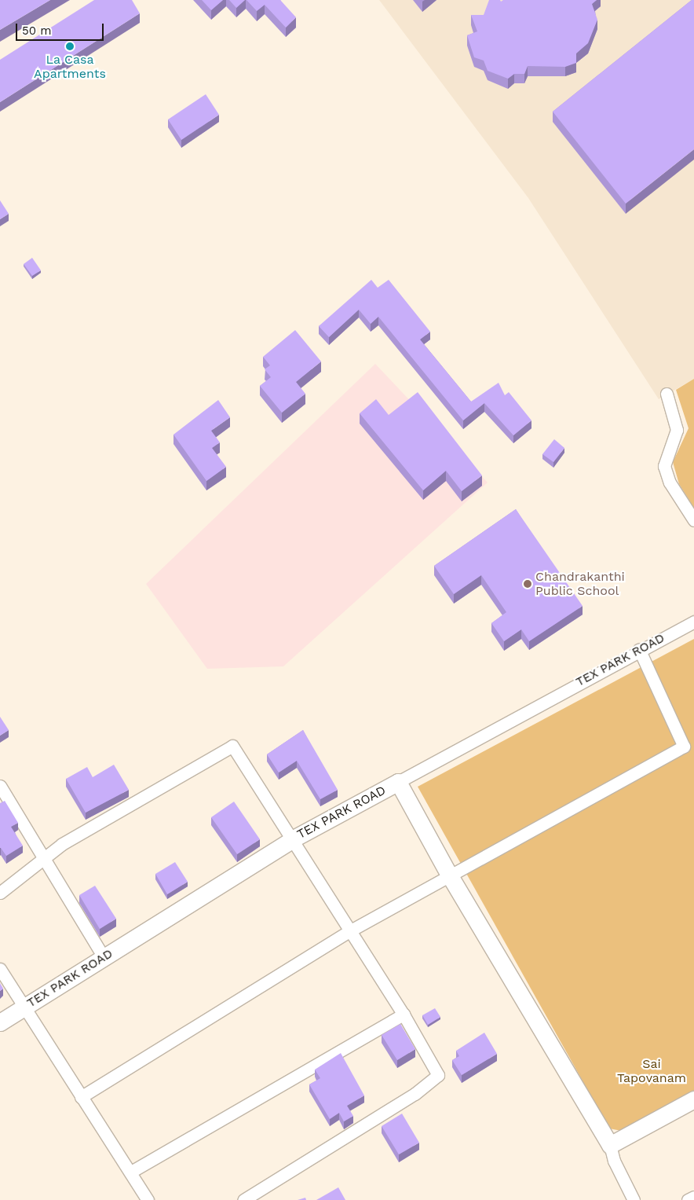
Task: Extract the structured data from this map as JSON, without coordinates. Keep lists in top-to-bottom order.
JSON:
{
  "streets": {
    "street": ["TEX PARK ROAD"]
  },
  "parks": ["Sai Tapovanam"],
  "places": ["La Casa Apartments", "Chandrakanthi Public School"],
  "scale_bar": "50 m"
}
